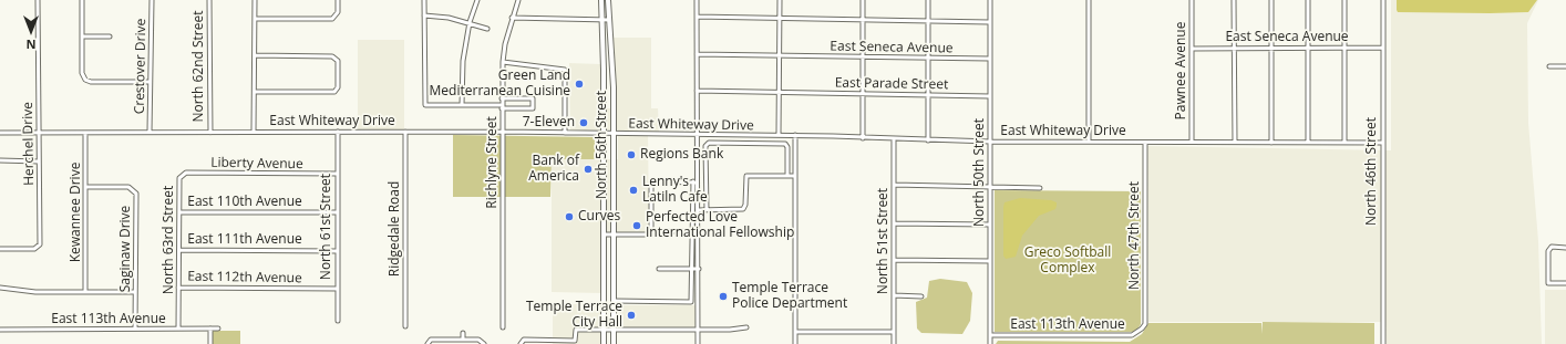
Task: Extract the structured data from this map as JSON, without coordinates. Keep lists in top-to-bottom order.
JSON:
{
  "streets": {
    "main road": ["North 56th Street"],
    "street": [
      "East Seneca Avenue",
      "Crestover Drive",
      "North 62nd Street",
      "Pawnee Avenue",
      "East Parade Street",
      "East Whiteway Drive",
      "Herchel Drive",
      "Richlyne Street",
      "Liberty Avenue",
      "North 46th Street",
      "North 50th Street",
      "East 110th Avenue",
      "Kewannee Drive",
      "North 61st Street",
      "Ridgedale Road",
      "North 47th Street",
      "North 63rd Street",
      "East 111th Avenue",
      "North 51st Street",
      "Saginaw Drive",
      "East 112th Avenue",
      "East 113th Avenue"
    ]
  },
  "crossings": [
    ["East Seneca Avenue", "Pawnee Avenue"],
    ["East Seneca Avenue", "North 46th Street"],
    ["East Seneca Avenue", "North 50th Street"],
    ["Crestover Drive", "East Whiteway Drive"],
    ["North 62nd Street", "East Whiteway Drive"],
    ["Pawnee Avenue", "East Whiteway Drive"],
    ["East Parade Street", "North 50th Street"],
    ["East Whiteway Drive", "Herchel Drive"],
    ["East Whiteway Drive", "North 56th Street"],
    ["East Whiteway Drive", "Richlyne Street"],
    ["East Whiteway Drive", "North 46th Street"],
    ["East Whiteway Drive", "North 50th Street"],
    ["East Whiteway Drive", "Kewannee Drive"],
    ["East Whiteway Drive", "North 61st Street"],
    ["East Whiteway Drive", "Ridgedale Road"],
    ["East Whiteway Drive", "North 47th Street"],
    ["East Whiteway Drive", "North 51st Street"],
    ["Liberty Avenue", "North 61st Street"],
    ["Liberty Avenue", "North 63rd Street"],
    ["North 50th Street", "East 113th Avenue"],
    ["East 110th Avenue", "North 61st Street"],
    ["East 110th Avenue", "North 63rd Street"],
    ["Kewannee Drive", "Saginaw Drive"],
    ["North 61st Street", "East 111th Avenue"],
    ["North 61st Street", "East 112th Avenue"],
    ["North 47th Street", "East 113th Avenue"],
    ["North 63rd Street", "East 111th Avenue"],
    ["North 63rd Street", "East 112th Avenue"],
    ["North 63rd Street", "East 113th Avenue"],
    ["Saginaw Drive", "East 113th Avenue"]
  ],
  "parks": ["Greco Softball Complex"],
  "places": [
    "Green Land Mediterranean Cuisine",
    "7-Eleven",
    "Regions Bank",
    "Bank of America",
    "Lenny's Latiln Cafe",
    "Curves",
    "Perfected Love International Fellowship",
    "Temple Terrace Police Department",
    "Temple Terrace City Hall"
  ],
  "north": "bottom"
}
